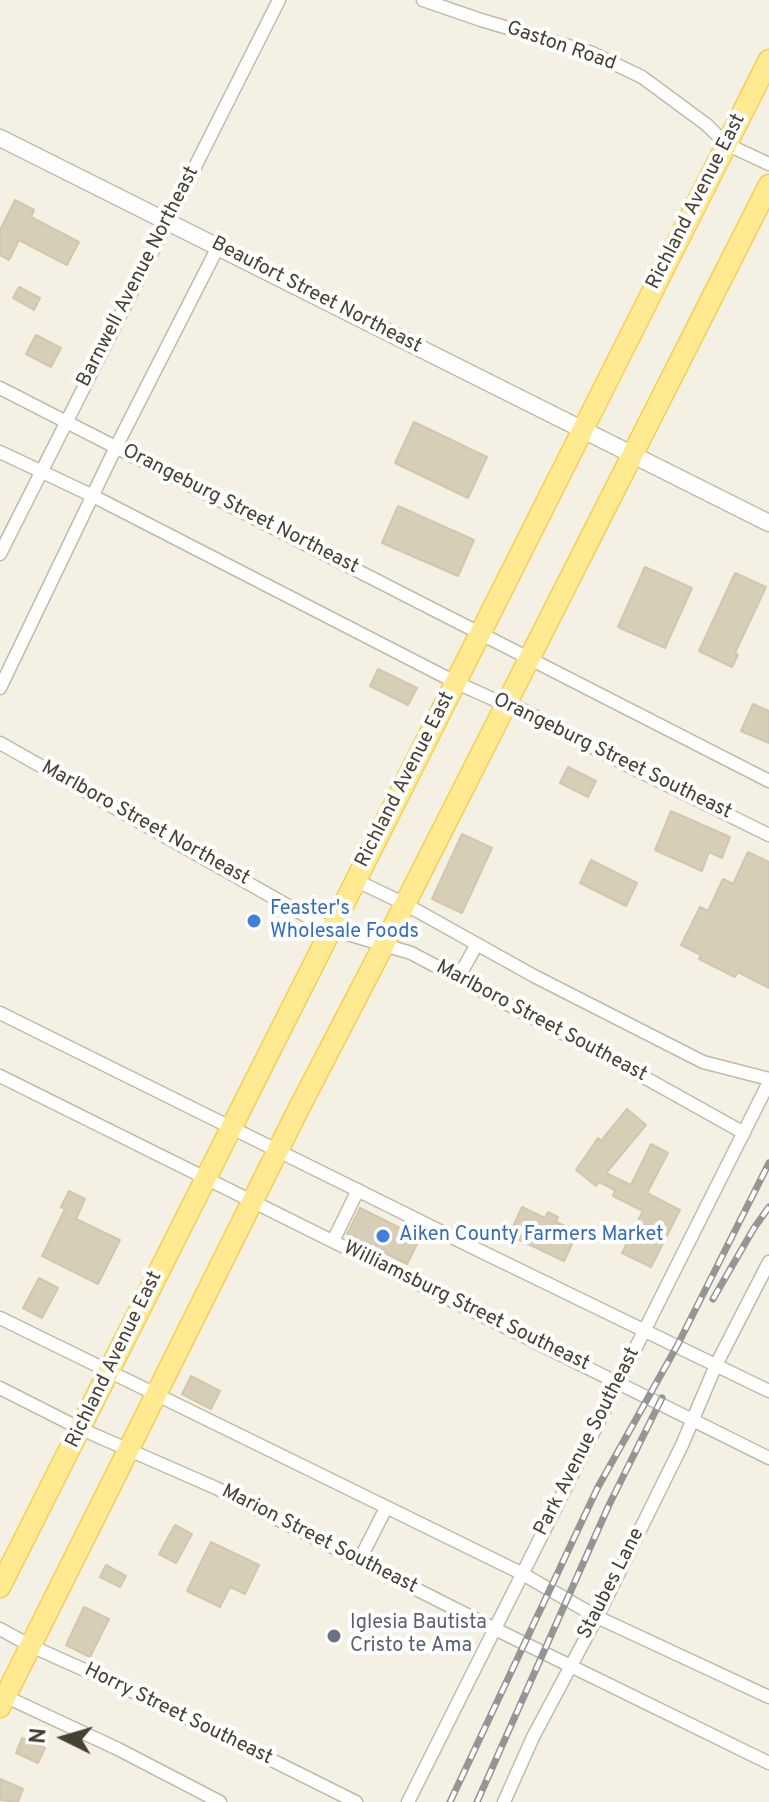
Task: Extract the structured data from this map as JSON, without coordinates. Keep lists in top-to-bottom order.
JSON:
{
  "streets": {
    "main road": ["Richland Avenue East"],
    "street": [
      "Gaston Road",
      "Barnwell Avenue Northeast",
      "Beaufort Street Northeast",
      "Orangeburg Street Northeast",
      "Orangeburg Street Southeast",
      "Marlboro Street Northeast",
      "Marlboro Street Southeast",
      "Williamsburg Street Southeast",
      "Park Avenue Southeast",
      "Marion Street Southeast",
      "Staubes Lane",
      "Horry Street Southeast"
    ]
  },
  "crossings": [
    ["Gaston Road", "Richland Avenue East"],
    ["Richland Avenue East", "Beaufort Street Northeast"],
    ["Richland Avenue East", "Orangeburg Street Northeast"],
    ["Richland Avenue East", "Orangeburg Street Southeast"],
    ["Richland Avenue East", "Marlboro Street Northeast"],
    ["Richland Avenue East", "Marlboro Street Southeast"],
    ["Richland Avenue East", "Williamsburg Street Southeast"],
    ["Richland Avenue East", "Marion Street Southeast"],
    ["Barnwell Avenue Northeast", "Beaufort Street Northeast"],
    ["Barnwell Avenue Northeast", "Orangeburg Street Northeast"],
    ["Marlboro Street Northeast", "Marlboro Street Southeast"],
    ["Marlboro Street Southeast", "Park Avenue Southeast"],
    ["Williamsburg Street Southeast", "Park Avenue Southeast"],
    ["Williamsburg Street Southeast", "Staubes Lane"],
    ["Park Avenue Southeast", "Marion Street Southeast"],
    ["Marion Street Southeast", "Staubes Lane"]
  ],
  "places": ["Feaster's Wholesale Foods", "Aiken County Farmers Market", "Iglesia Bautista Cristo te Ama"],
  "north": "left"
}
